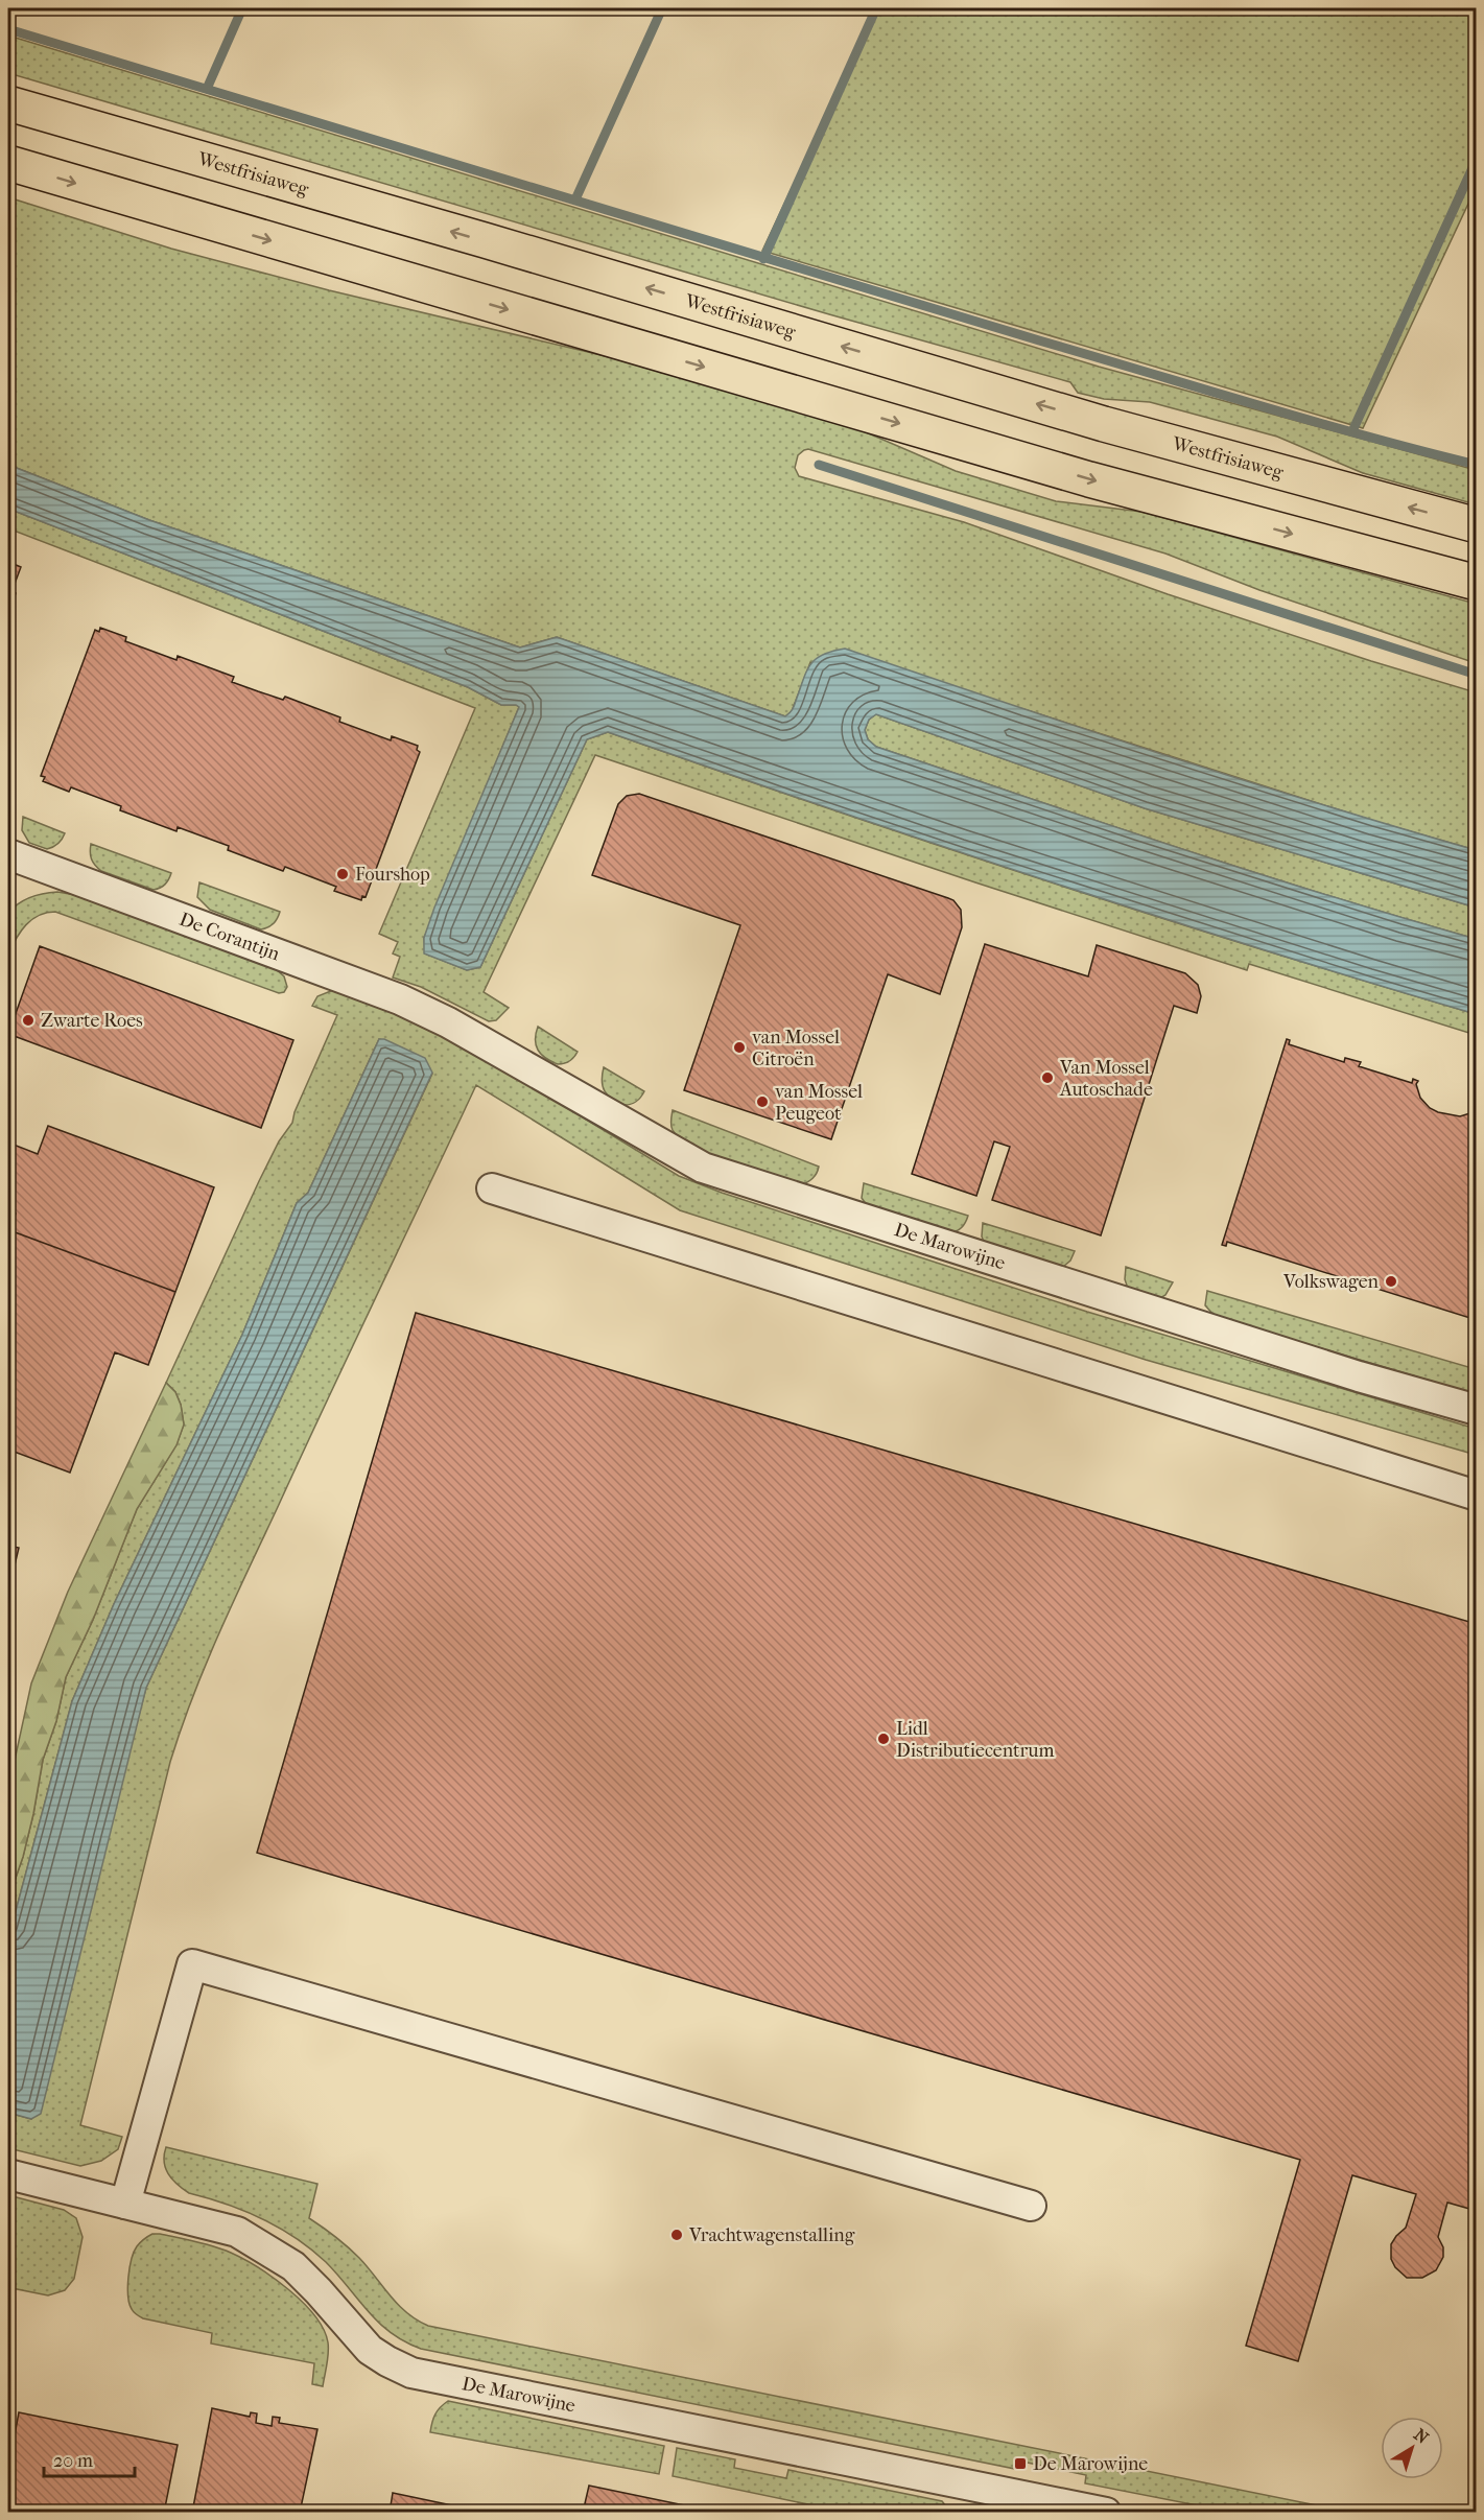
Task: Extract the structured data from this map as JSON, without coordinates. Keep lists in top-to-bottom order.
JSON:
{
  "streets": {
    "highway": ["Westfrisiaweg"],
    "street": ["De Corantijn", "De Marowijne"]
  },
  "crossings": [
    ["De Corantijn", "De Marowijne"]
  ],
  "places": {
    "other": [
      "Fourshop",
      "Zwarte Roes",
      "van Mossel Citroën",
      "Van Mossel Autoschade",
      "van Mossel Peugeot",
      "Volkswagen",
      "Lidl Distributiecentrum",
      "Vrachtwagenstalling"
    ],
    "transit": ["De Marowijne"]
  },
  "scale_bar": "20 m",
  "north": "top right"
}
